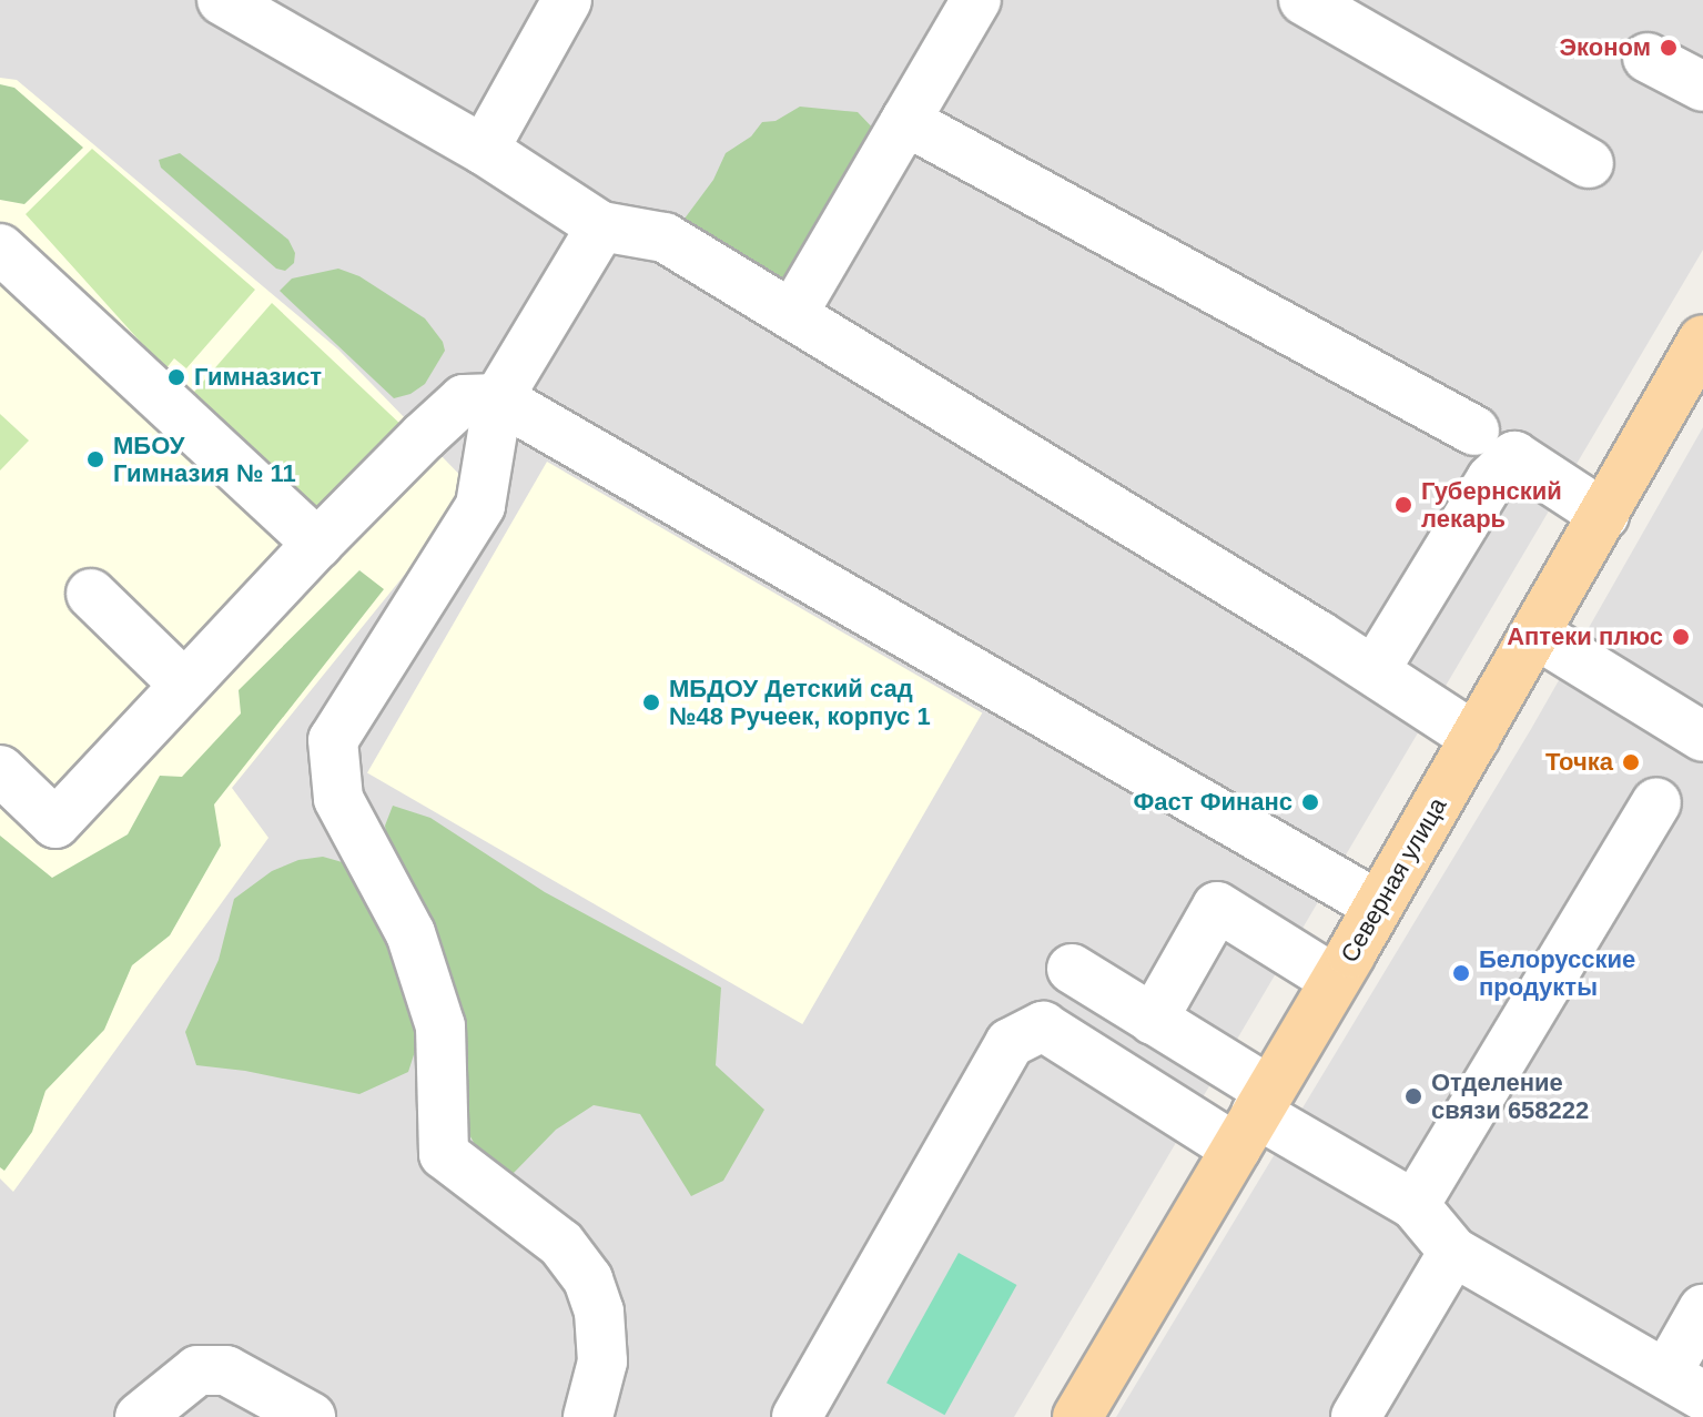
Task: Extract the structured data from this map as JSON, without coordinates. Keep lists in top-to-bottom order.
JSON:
{
  "streets": {
    "main road": ["Северная улица"]
  },
  "places": [
    "Эконом",
    "Гимназист",
    "МБОУ Гимназия № 11",
    "Губернский лекарь",
    "Аптеки плюс",
    "МБДОУ Детский сад №48 Ручеек, корпус 1",
    "Точка",
    "Фаст Финанс",
    "Белорусские продукты",
    "Отделение связи 658222"
  ]
}
